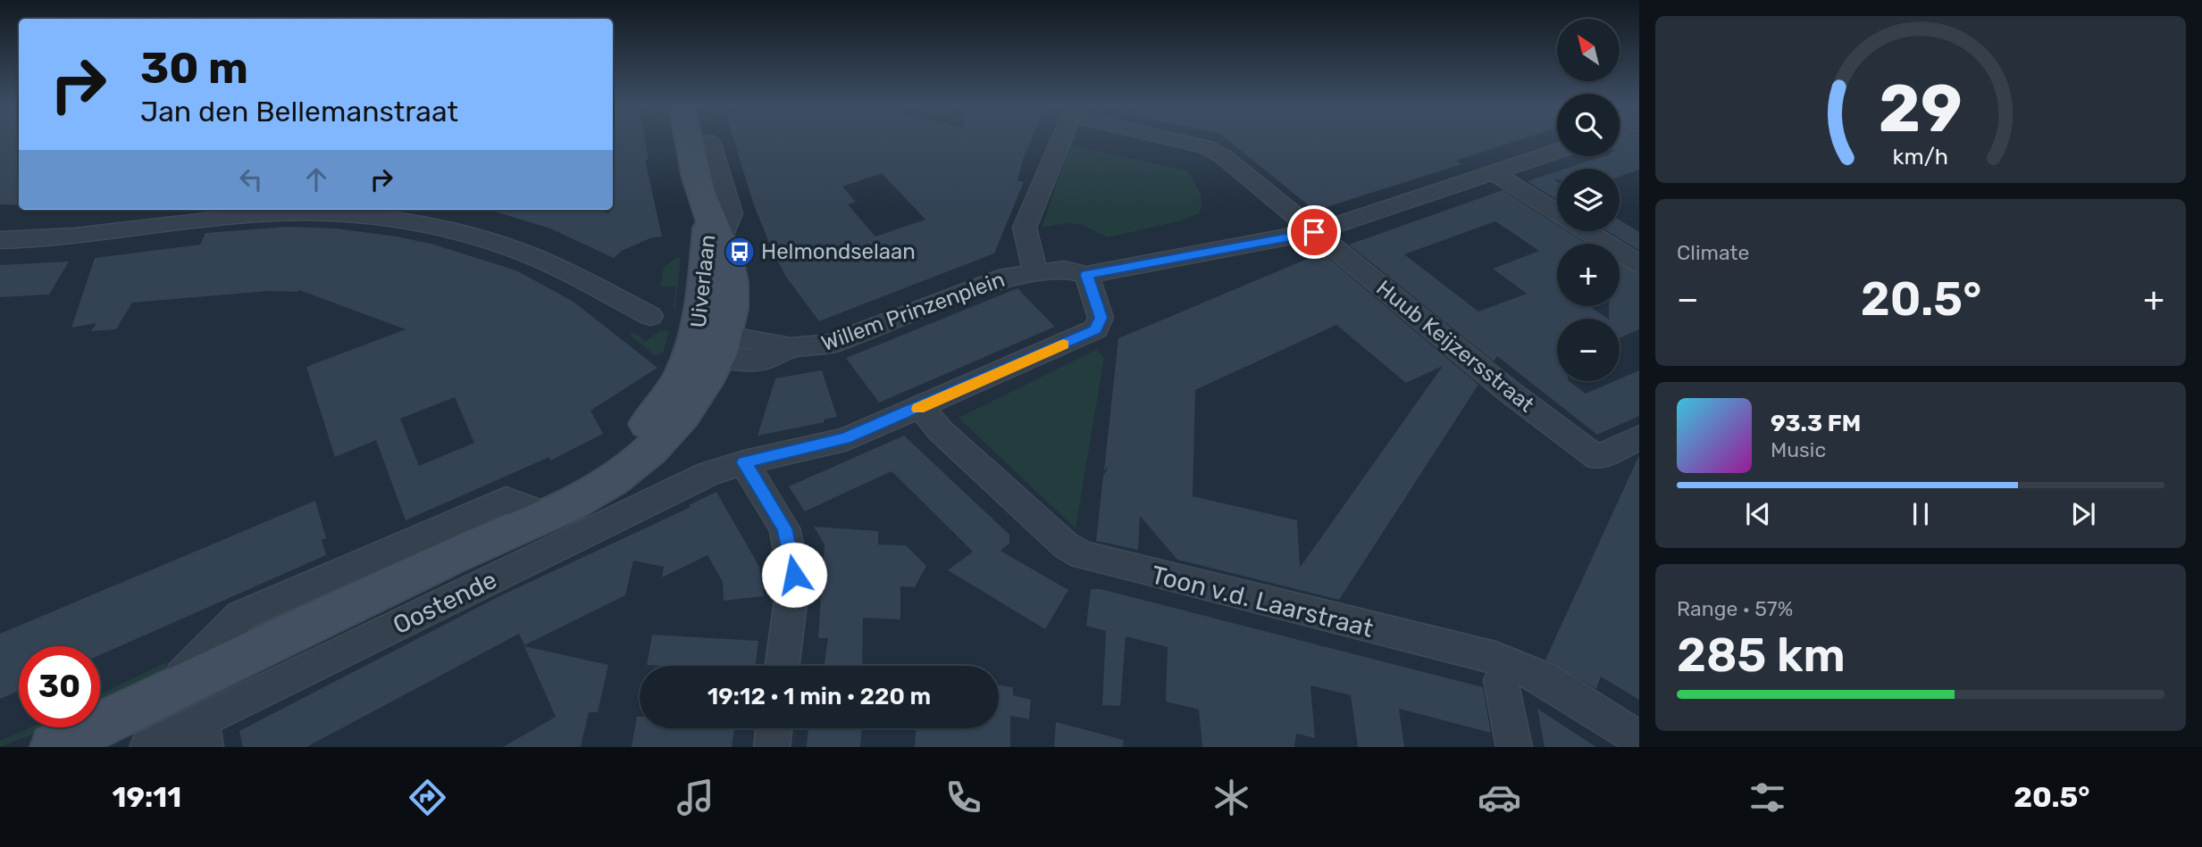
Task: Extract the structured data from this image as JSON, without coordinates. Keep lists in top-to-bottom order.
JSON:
{
  "streets": {
    "main road": ["Uiverlaan", "Oostende"],
    "street": ["Willem Prinzenplein", "Huub Keijzersstraat", "Toon v.d. Laarstraat"]
  },
  "crossings": [
    ["Uiverlaan", "Willem Prinzenplein"],
    ["Uiverlaan", "Oostende"],
    ["Willem Prinzenplein", "Huub Keijzersstraat"],
    ["Willem Prinzenplein", "Oostende"],
    ["Toon v.d. Laarstraat", "Oostende"]
  ],
  "places": {
    "bus stop": ["Helmondselaan"]
  },
  "north": "top left",
  "page": {
    "map_buttons": ["+", "−"],
    "turn": ["30 m", "Jan den Bellemanstraat"],
    "tile": [
      "Climate",
      ["Range · 57%", "285 km"]
    ],
    "heat": ["−", "20.5°", "+"],
    "song": ["93.3 FM", "Music"],
    "limit": "30",
    "trip": "19:12 · 1 min · 220 m",
    "tabs": ["19:11", "20.5°"],
    "gauge": ["29", "km/h"]
  }
}
